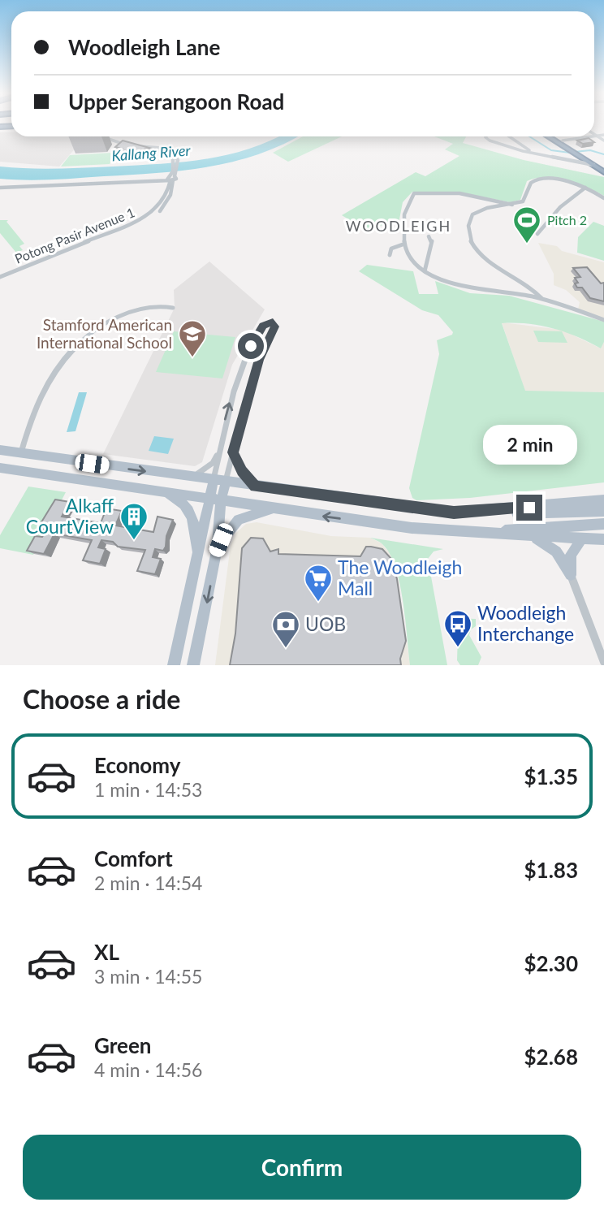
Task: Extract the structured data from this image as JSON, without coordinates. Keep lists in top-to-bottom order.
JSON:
{
  "streets": {
    "street": ["Potong Pasir Avenue 1"]
  },
  "districts": ["WOODLEIGH"],
  "water": ["Kallang River"],
  "places": {
    "sports": ["Pitch 2"],
    "school or university": ["Stamford American International School"],
    "building": ["Alkaff CourtView"],
    "supermarket": ["The Woodleigh Mall"],
    "bus stop": ["Woodleigh Interchange"],
    "bank": ["UOB"]
  },
  "page": {
    "banner": ["Woodleigh Lane", "Upper Serangoon Road"],
    "bubble": "2 min",
    "heading": "Choose a ride",
    "list": [
      {
        "name": "Economy",
        "note": "1 min · 14:53",
        "value": "$1.35"
      },
      {
        "name": "Comfort",
        "note": "2 min · 14:54",
        "value": "$1.83"
      },
      {
        "name": "XL",
        "note": "3 min · 14:55",
        "value": "$2.30"
      },
      {
        "name": "Green",
        "note": "4 min · 14:56",
        "value": "$2.68"
      }
    ],
    "buttons": "Confirm"
  }
}
